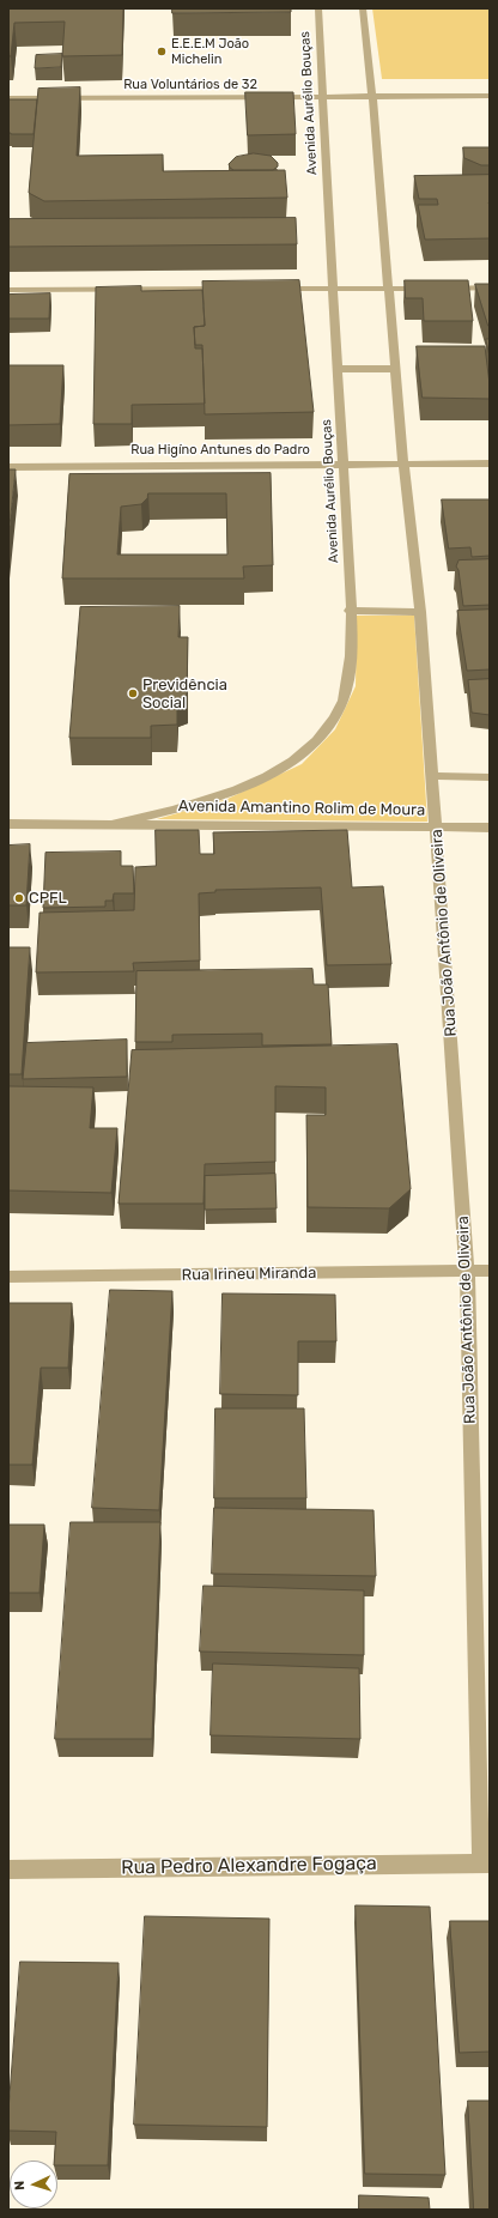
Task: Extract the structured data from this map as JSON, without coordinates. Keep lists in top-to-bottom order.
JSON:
{
  "streets": {
    "street": [
      "Rua Voluntários de 32",
      "Avenida Aurélio Bouças",
      "Rua Higíno Antunes do Padro",
      "Avenida Amantino Rolim de Moura",
      "Rua João Antônio de Oliveira",
      "Rua Irineu Miranda",
      "Rua Pedro Alexandre Fogaça"
    ]
  },
  "crossings": [
    ["Rua Voluntários de 32", "Avenida Aurélio Bouças"],
    ["Avenida Aurélio Bouças", "Rua Higíno Antunes do Padro"],
    ["Avenida Aurélio Bouças", "Avenida Amantino Rolim de Moura"],
    ["Avenida Amantino Rolim de Moura", "Rua João Antônio de Oliveira"],
    ["Rua João Antônio de Oliveira", "Rua Irineu Miranda"],
    ["Rua João Antônio de Oliveira", "Rua Pedro Alexandre Fogaça"]
  ],
  "places": ["E.E.E.M João Michelin", "Previdência Social", "CPFL"],
  "north": "left"
}
